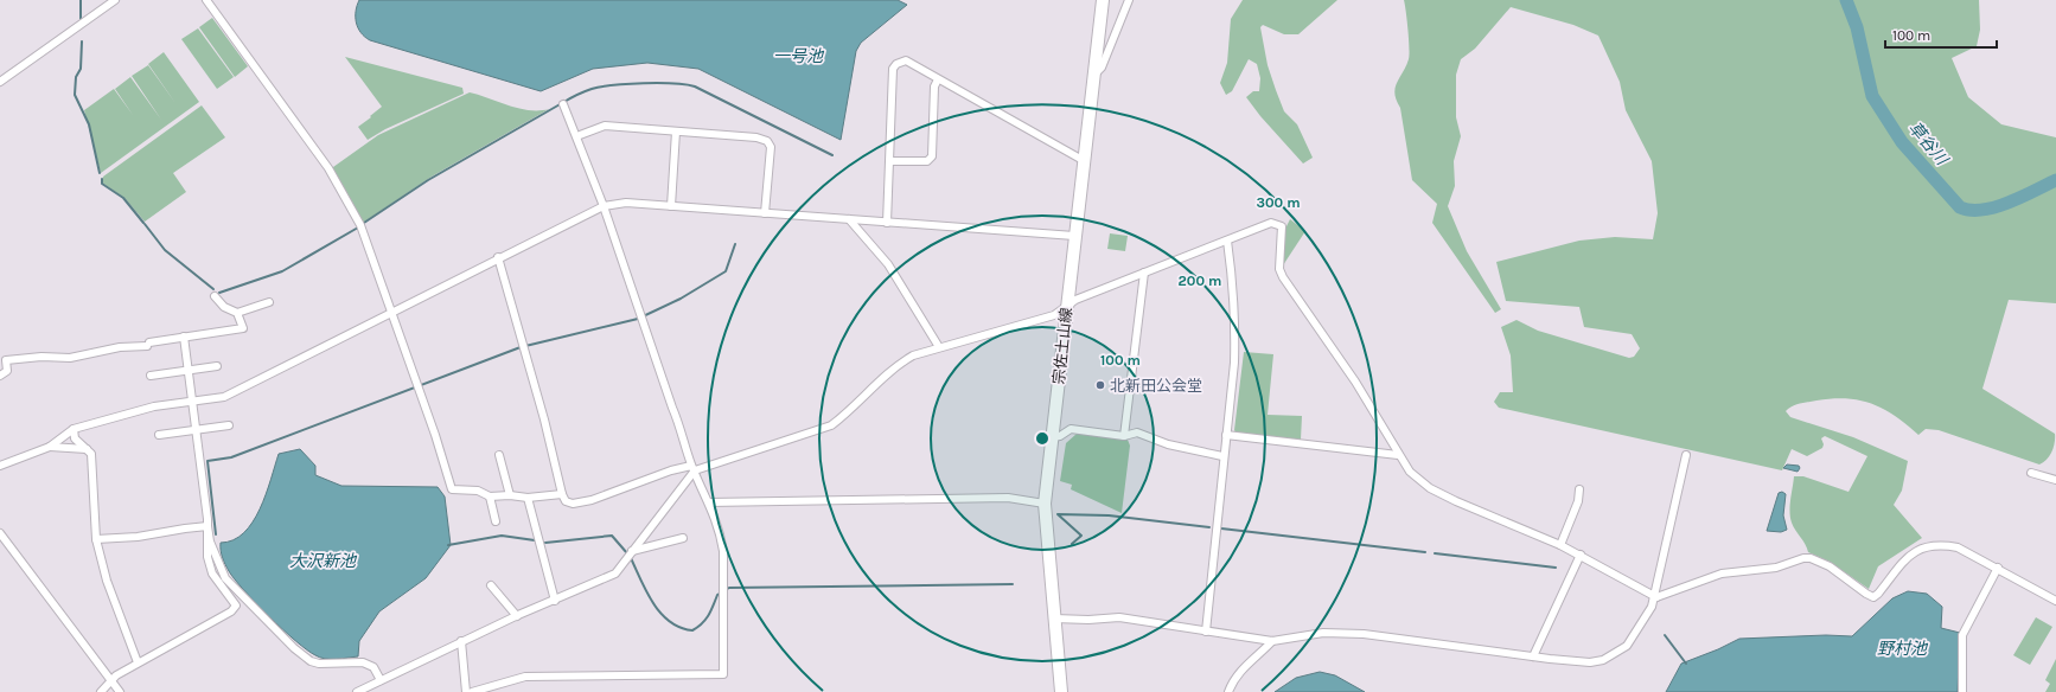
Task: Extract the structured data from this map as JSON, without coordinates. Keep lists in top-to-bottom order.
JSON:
{
  "streets": {
    "main road": ["宗佐土山線"]
  },
  "water": [
    "一号池",
    "草谷川",
    "大沢新池",
    "野村池"
  ],
  "places": ["北新田公会堂"],
  "scale_bar": "100 m",
  "rings": ["300 m", "200 m", "100 m"]
}
